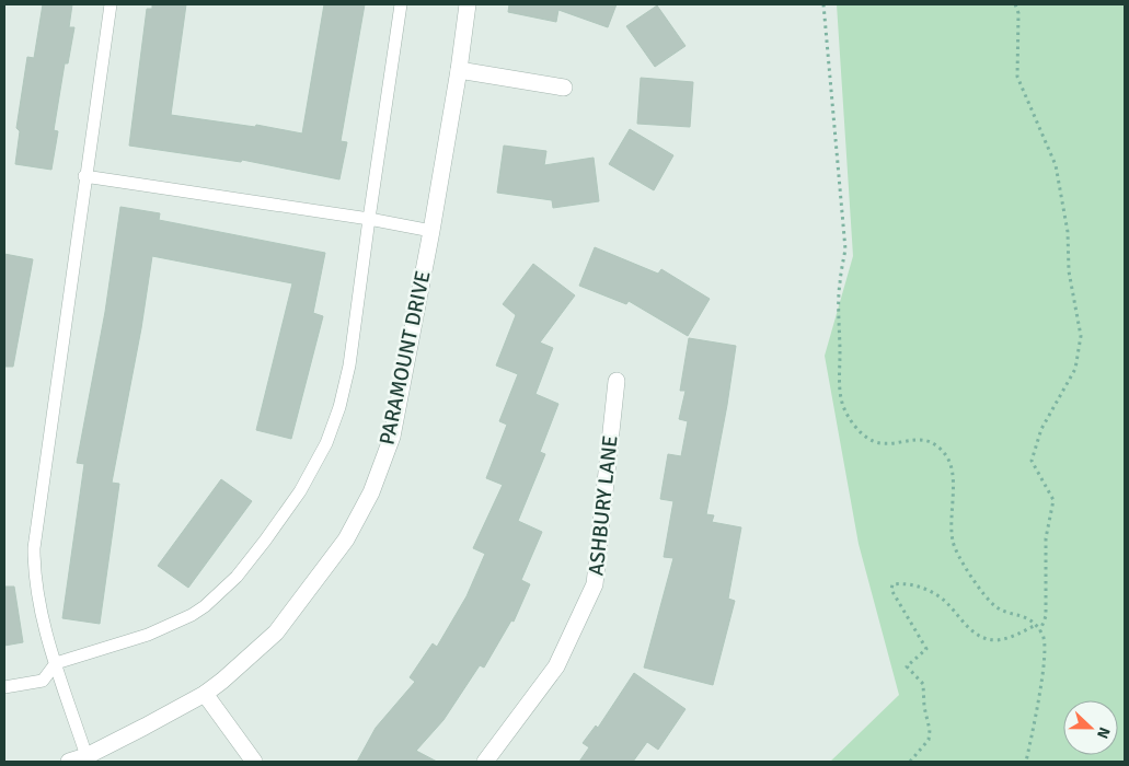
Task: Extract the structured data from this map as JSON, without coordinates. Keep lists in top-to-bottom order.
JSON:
{
  "streets": {
    "street": ["PARAMOUNT DRIVE", "ASHBURY LANE"]
  },
  "north": "right"
}
